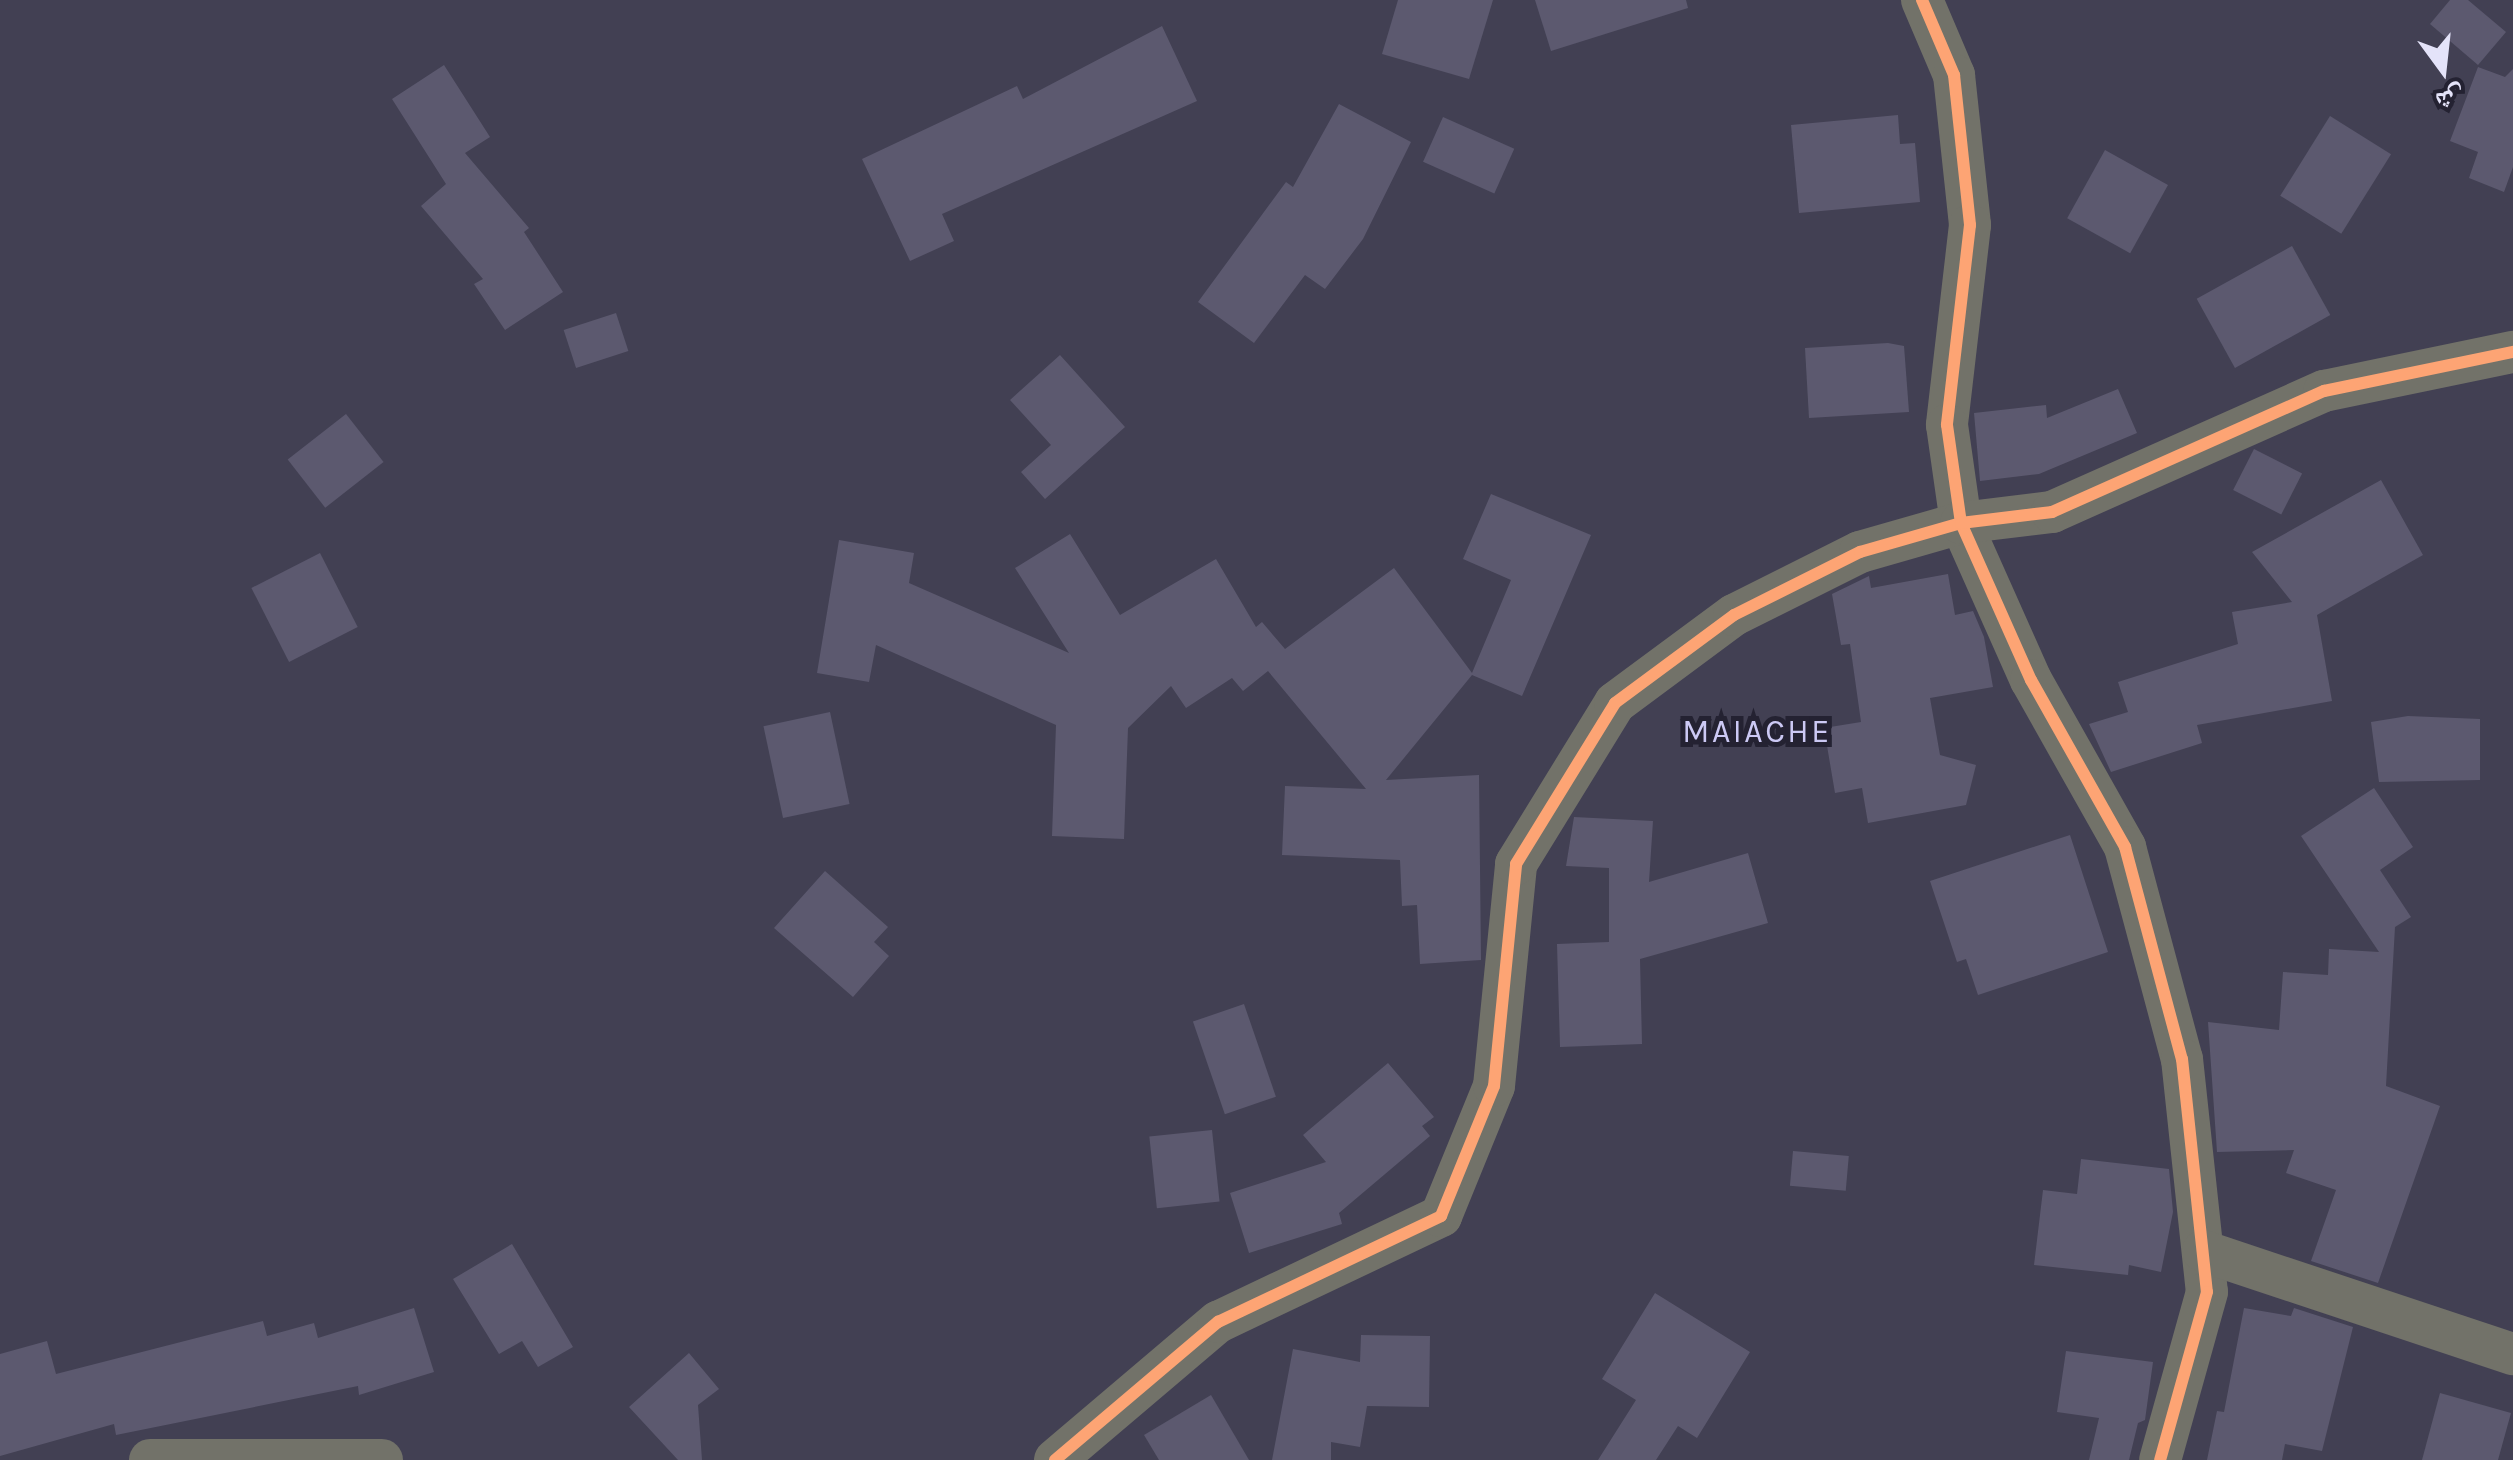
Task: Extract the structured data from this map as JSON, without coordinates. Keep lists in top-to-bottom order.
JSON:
{
  "districts": ["MAIACHE"],
  "north": "bottom"
}
